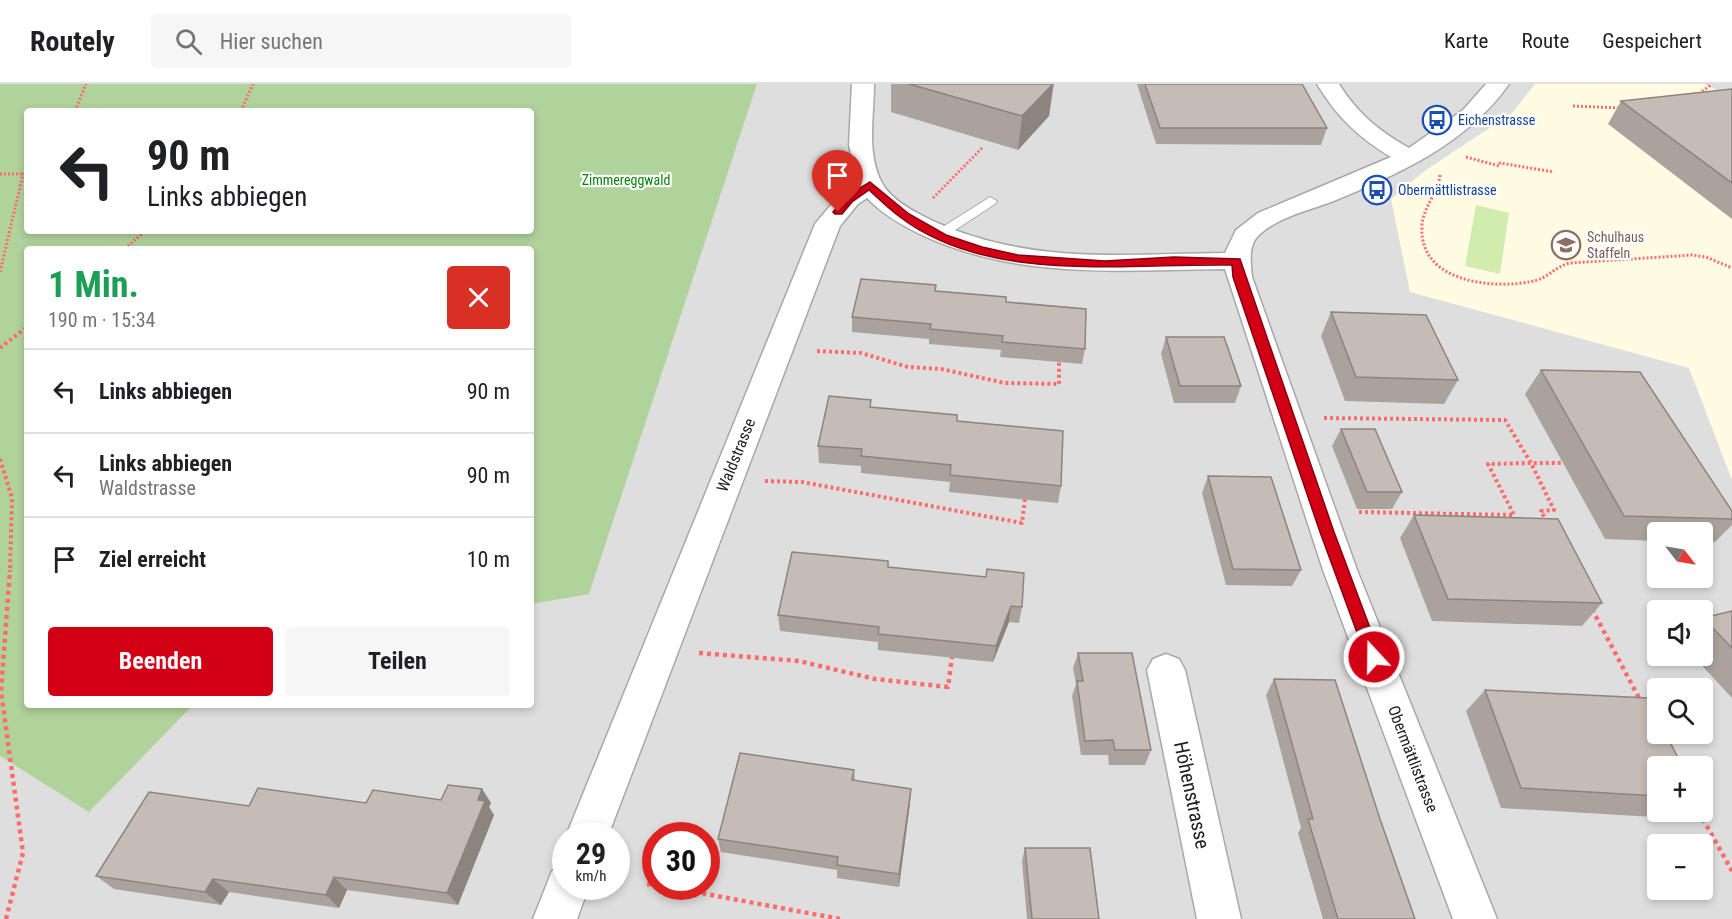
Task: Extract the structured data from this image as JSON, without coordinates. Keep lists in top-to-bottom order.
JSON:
{
  "streets": {
    "street": ["Waldstrasse", "Obermättlistrasse", "Höhenstrasse"]
  },
  "parks": ["Zimmereggwald"],
  "places": {
    "bus stop": ["Eichenstrasse", "Obermättlistrasse"],
    "school or university": ["Schulhaus Staffeln"]
  },
  "north": "bottom right",
  "page": {
    "header": "Routely",
    "search": "Hier suchen",
    "nav": ["Karte", "Route", "Gespeichert"],
    "turn": ["90 m", "Links abbiegen"],
    "heading": ["1 Min.", "190 m · 15:34"],
    "list": [
      {
        "name": "Links abbiegen",
        "value": "90 m"
      },
      {
        "name": "Links abbiegen",
        "note": "Waldstrasse",
        "value": "90 m"
      },
      {
        "name": "Ziel erreicht",
        "value": "10 m"
      }
    ],
    "map_buttons": ["+", "−"],
    "buttons": ["Beenden", "Teilen"],
    "speed": "29 km/h",
    "limit": "30"
  }
}
